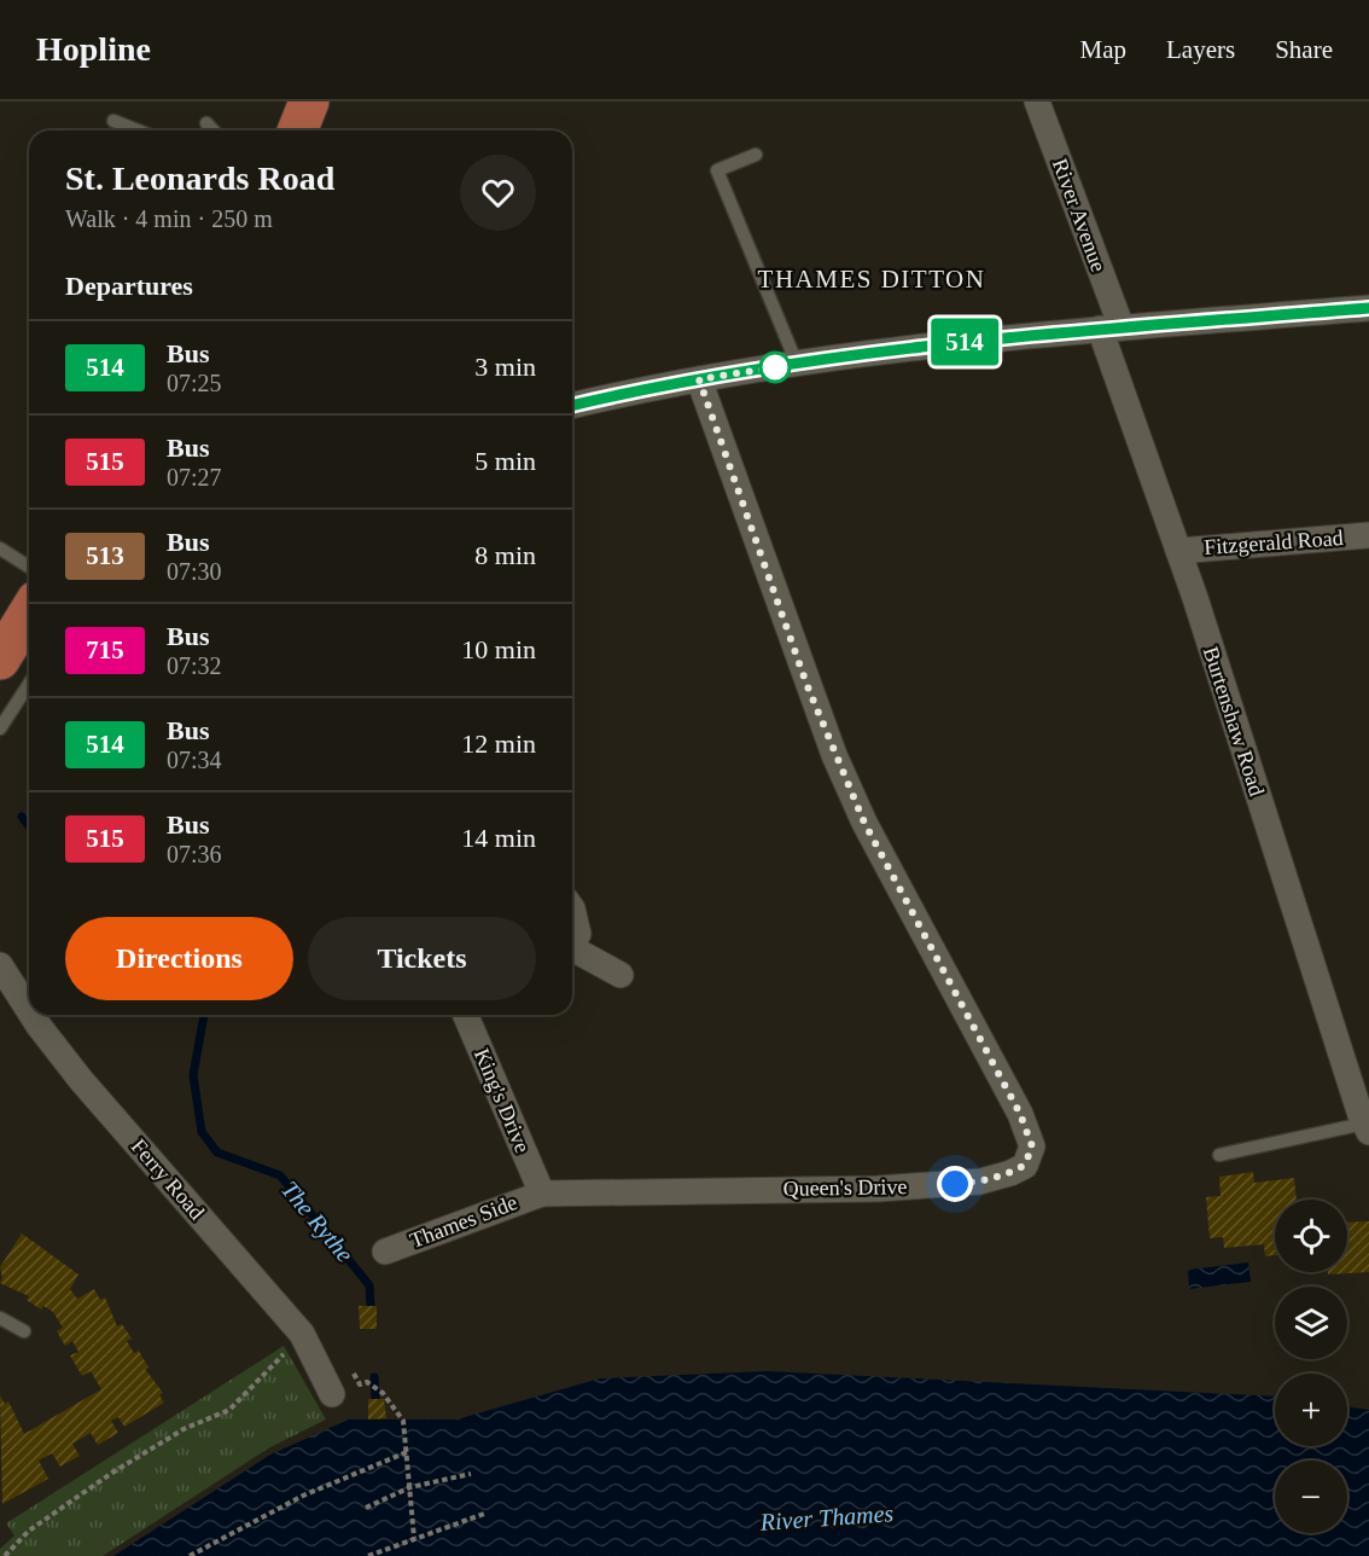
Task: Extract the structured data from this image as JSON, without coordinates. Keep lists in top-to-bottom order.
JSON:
{
  "streets": {
    "street": [
      "River Avenue",
      "Fitzgerald Road",
      "Burtenshaw Road",
      "King's Drive",
      "Ferry Road",
      "Queen's Drive",
      "Thames Side"
    ]
  },
  "crossings": [
    ["River Avenue", "Burtenshaw Road"],
    ["Fitzgerald Road", "Burtenshaw Road"],
    ["King's Drive", "Queen's Drive"],
    ["King's Drive", "Thames Side"],
    ["Queen's Drive", "Thames Side"]
  ],
  "districts": ["THAMES DITTON"],
  "water": ["The Rythe", "River Thames"],
  "lines": ["bus line 514"],
  "page": {
    "header": "Hopline",
    "nav": ["Map", "Layers", "Share"],
    "on_map": "514",
    "heading": [
      ["St. Leonards Road", "Walk · 4 min · 250 m"],
      "Departures"
    ],
    "list": [
      {
        "mark": "514",
        "name": "Bus",
        "note": "07:25",
        "value": "3 min"
      },
      {
        "mark": "515",
        "name": "Bus",
        "note": "07:27",
        "value": "5 min"
      },
      {
        "mark": "513",
        "name": "Bus",
        "note": "07:30",
        "value": "8 min"
      },
      {
        "mark": "715",
        "name": "Bus",
        "note": "07:32",
        "value": "10 min"
      },
      {
        "mark": "514",
        "name": "Bus",
        "note": "07:34",
        "value": "12 min"
      },
      {
        "mark": "515",
        "name": "Bus",
        "note": "07:36",
        "value": "14 min"
      }
    ],
    "buttons": ["Directions", "Tickets"],
    "map_buttons": ["+", "−"]
  }
}
